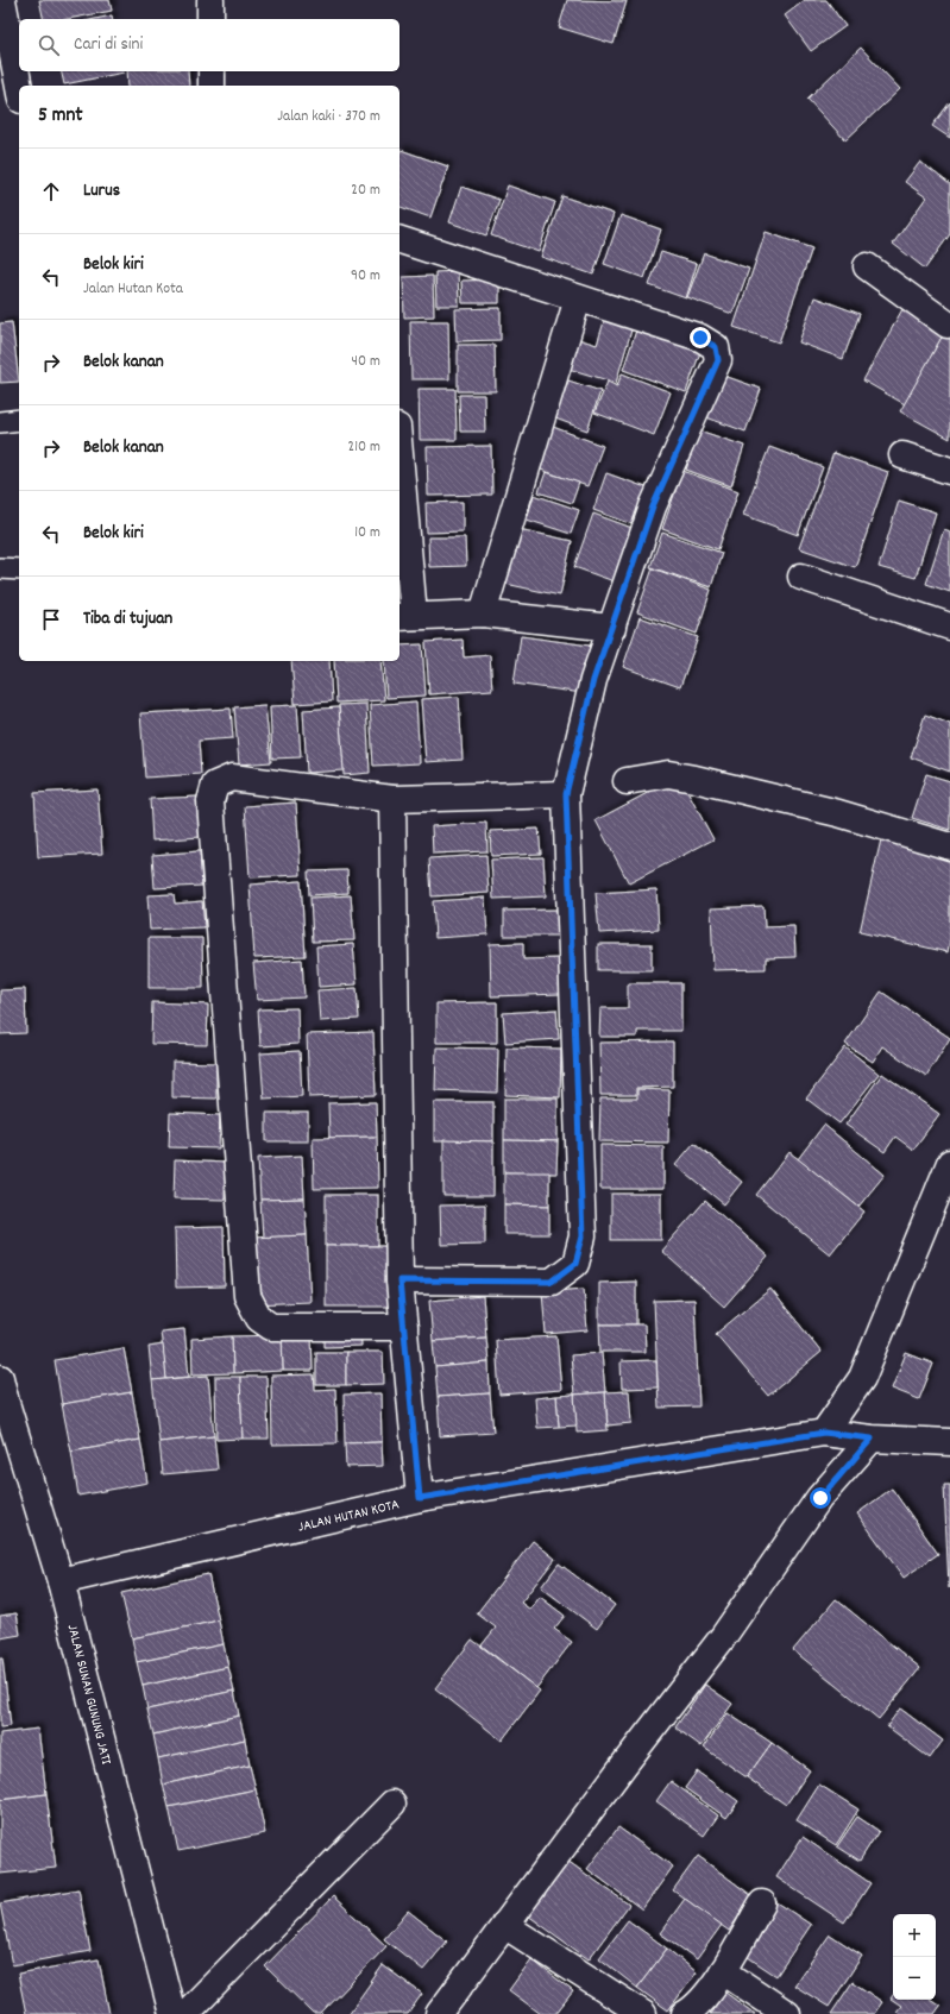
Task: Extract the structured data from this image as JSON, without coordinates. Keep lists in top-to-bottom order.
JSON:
{
  "streets": {
    "street": ["JALAN HUTAN KOTA", "JALAN SUNAN GUNUNG JATI"]
  },
  "crossings": [
    ["JALAN HUTAN KOTA", "JALAN SUNAN GUNUNG JATI"]
  ],
  "page": {
    "search": "Cari di sini",
    "heading": ["5 mnt", "Jalan kaki · 370 m"],
    "list": [
      ["Lurus", "20 m"],
      ["Belok kiri", "Jalan Hutan Kota", "90 m"],
      ["Belok kanan", "40 m"],
      ["Belok kanan", "210 m"],
      ["Belok kiri", "10 m"],
      "Tiba di tujuan"
    ],
    "map_buttons": ["+", "−"]
  }
}
